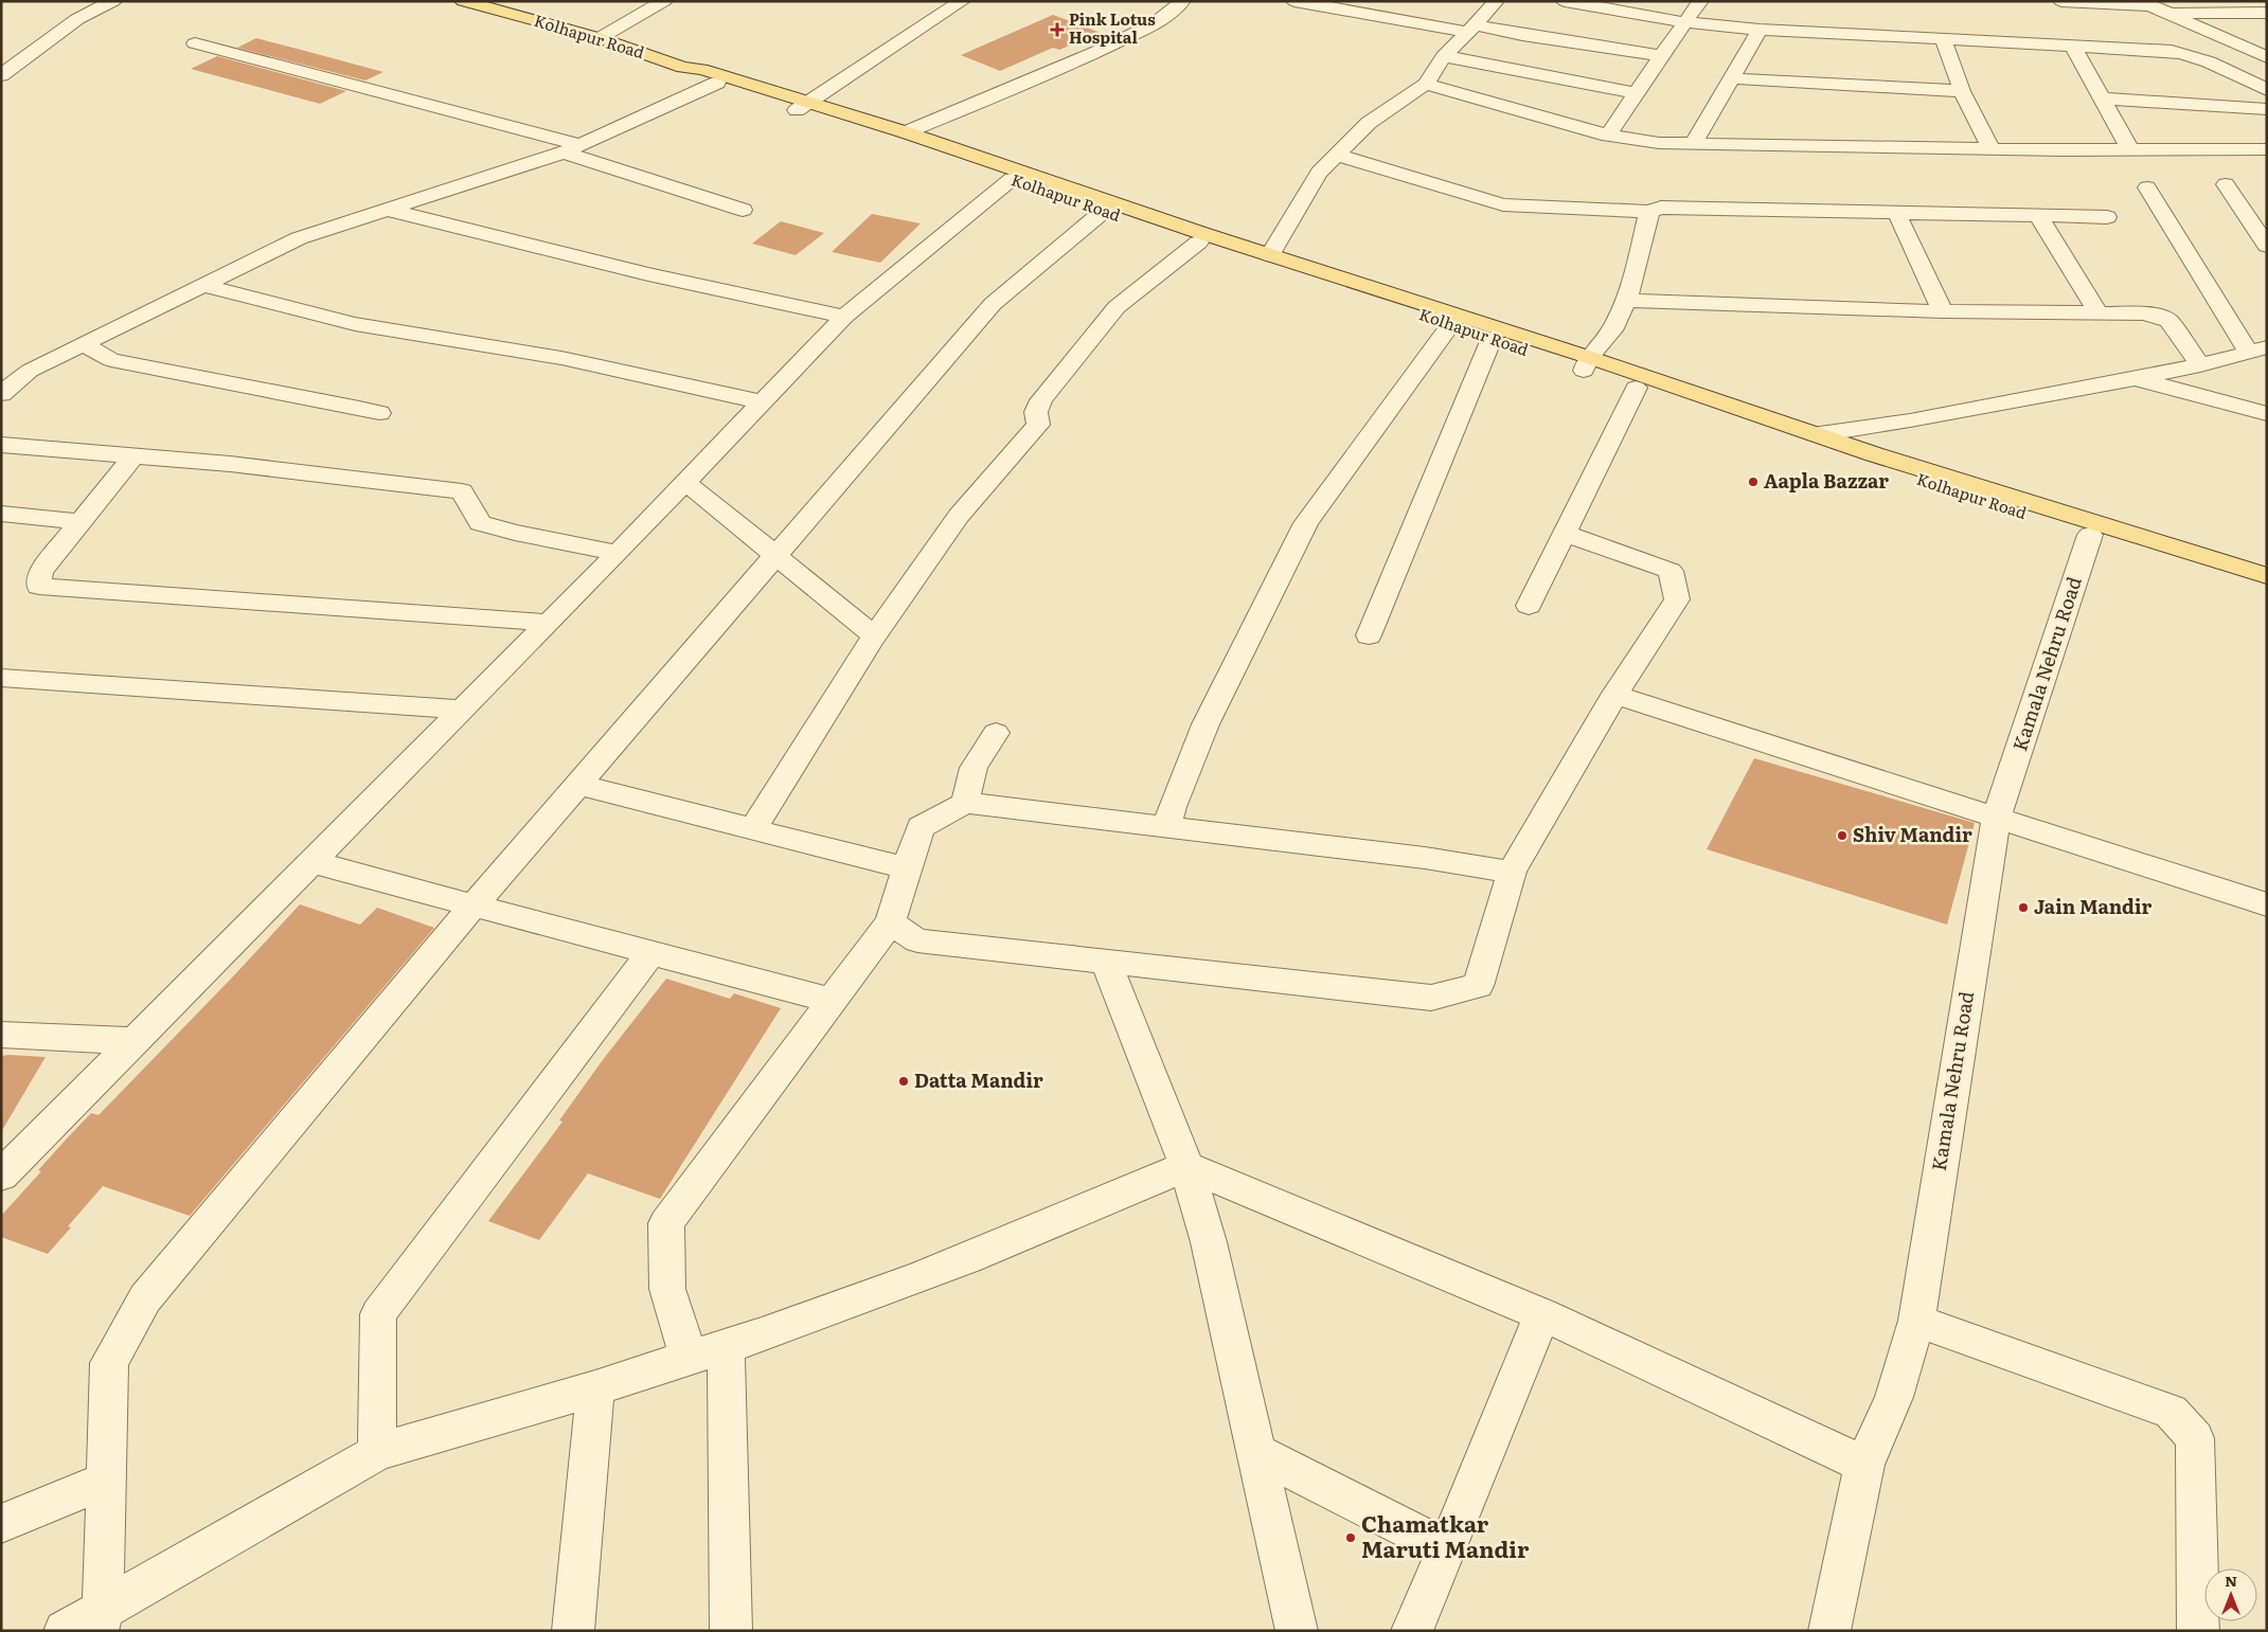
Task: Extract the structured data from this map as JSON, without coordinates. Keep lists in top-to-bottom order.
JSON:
{
  "streets": {
    "main road": ["Kolhapur Road"],
    "street": ["Kamala Nehru Road"]
  },
  "crossings": [
    ["Kolhapur Road", "Kamala Nehru Road"]
  ],
  "places": {
    "health": ["Pink Lotus Hospital"],
    "other": [
      "Aapla Bazzar",
      "Shiv Mandir",
      "Jain Mandir",
      "Datta Mandir",
      "Chamatkar Maruti Mandir"
    ]
  },
  "north": "top"
}
